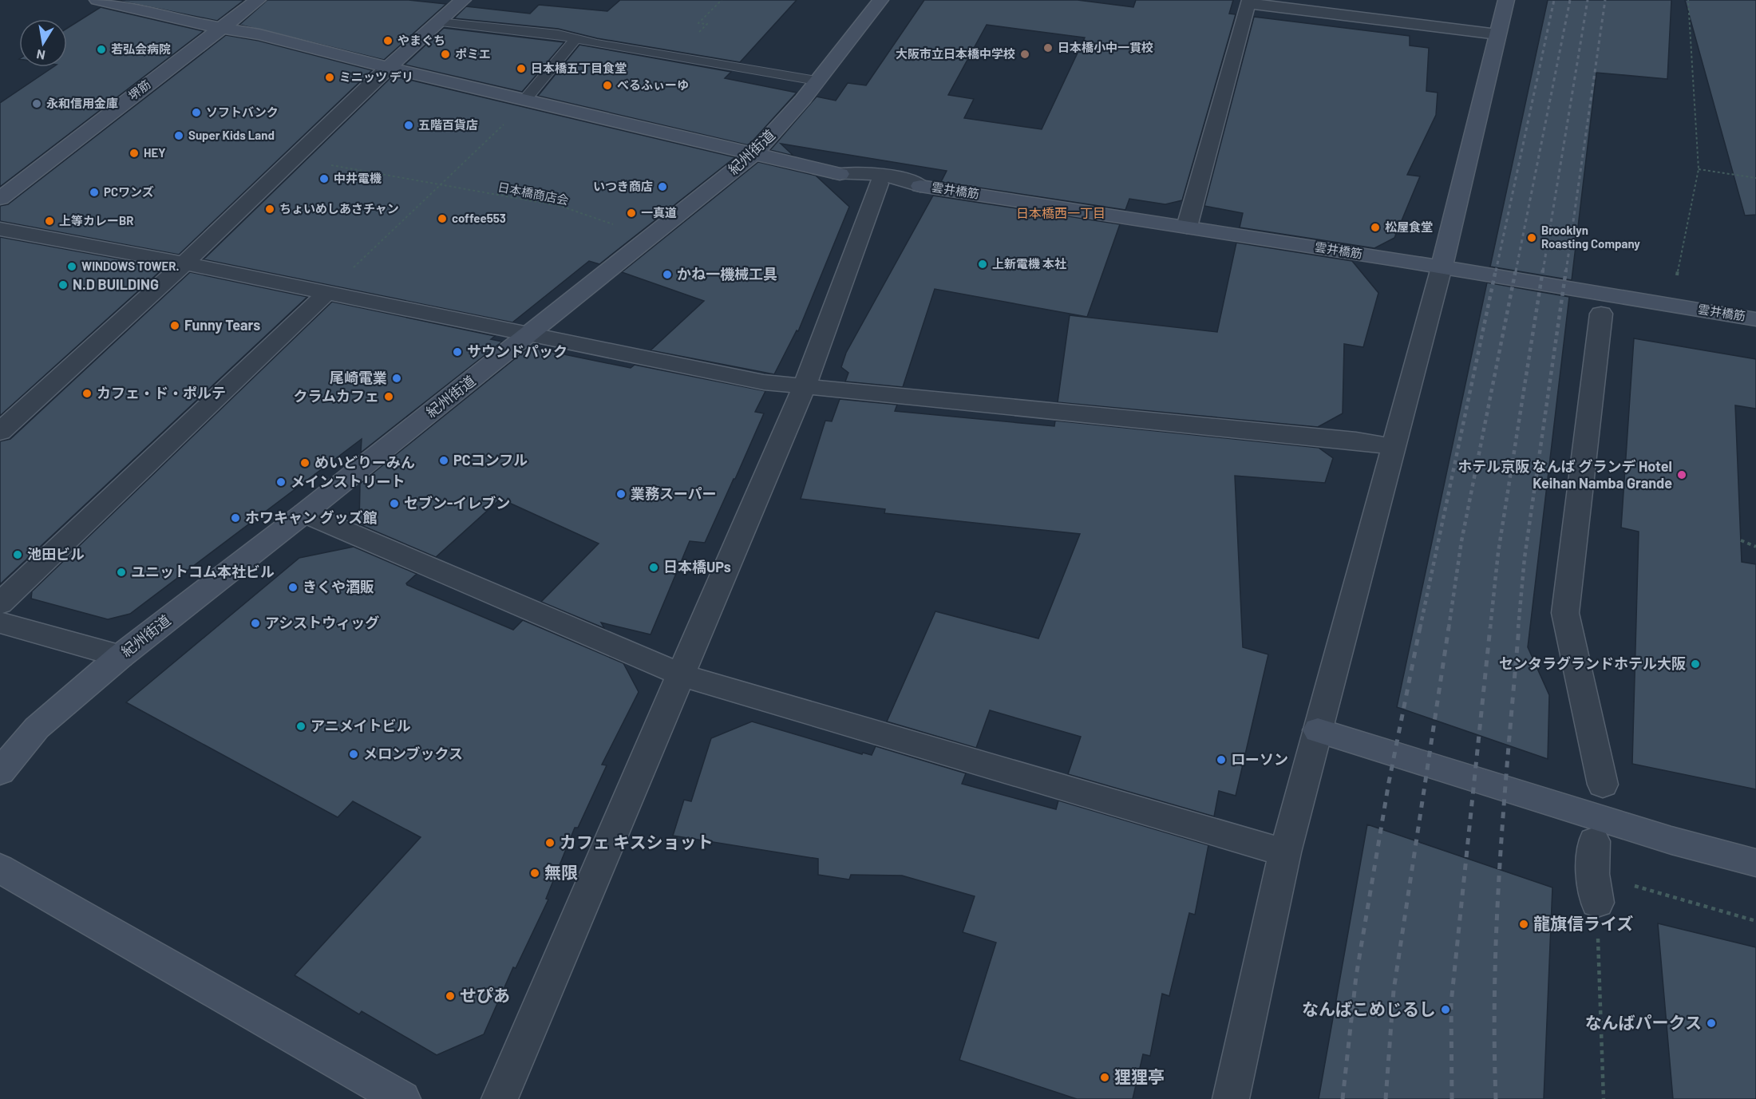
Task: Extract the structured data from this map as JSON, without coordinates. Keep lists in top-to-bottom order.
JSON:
{
  "streets": {
    "street": ["堺筋", "紀州街道", "雲井橋筋"],
    "path": ["日本橋商店会"]
  },
  "crossings": [
    ["紀州街道", "日本橋商店会"]
  ],
  "districts": ["日本橋西一丁目"],
  "places": [
    "やまぐち",
    "日本橋小中一貫校",
    "若弘会病院",
    "ポミエ",
    "大阪市立日本橋中学校",
    "日本橋五丁目食堂",
    "ミニッツ デリ",
    "べるふぃーゆ",
    "永和信用金庫",
    "ソフトバンク",
    "五階百貨店",
    "Super Kids Land",
    "HEY",
    "中井電機",
    "いつき商店",
    "PCワンズ",
    "ちょいめしあさチャン",
    "一真道",
    "coffee553",
    "上等カレーBR",
    "松屋食堂",
    "Brooklyn Roasting Company",
    "上新電機 本社",
    "WINDOWS TOWER.",
    "かね一機械工具",
    "N.D BUILDING",
    "Funny Tears",
    "サウンドパック",
    "尾崎電業",
    "カフェ・ド・ポルテ",
    "クラムカフェ",
    "PCコンフル",
    "めいどりーみん",
    "ホテル京阪 なんば グランデ Hotel Keihan Namba Grande",
    "メインストリート",
    "業務スーパー",
    "セブン-イレブン",
    "ホワキャン グッズ館",
    "池田ビル",
    "日本橋UPs",
    "ユニットコム本社ビル",
    "きくや酒販",
    "アシストウィッグ",
    "センタラグランドホテル大阪",
    "アニメイトビル",
    "メロンブックス",
    "ローソン",
    "カフェ キスショット",
    "無限",
    "龍旗信ライズ",
    "せぴあ",
    "なんばこめじるし",
    "なんばパークス",
    "狸狸亭"
  ],
  "north": "bottom"
}
